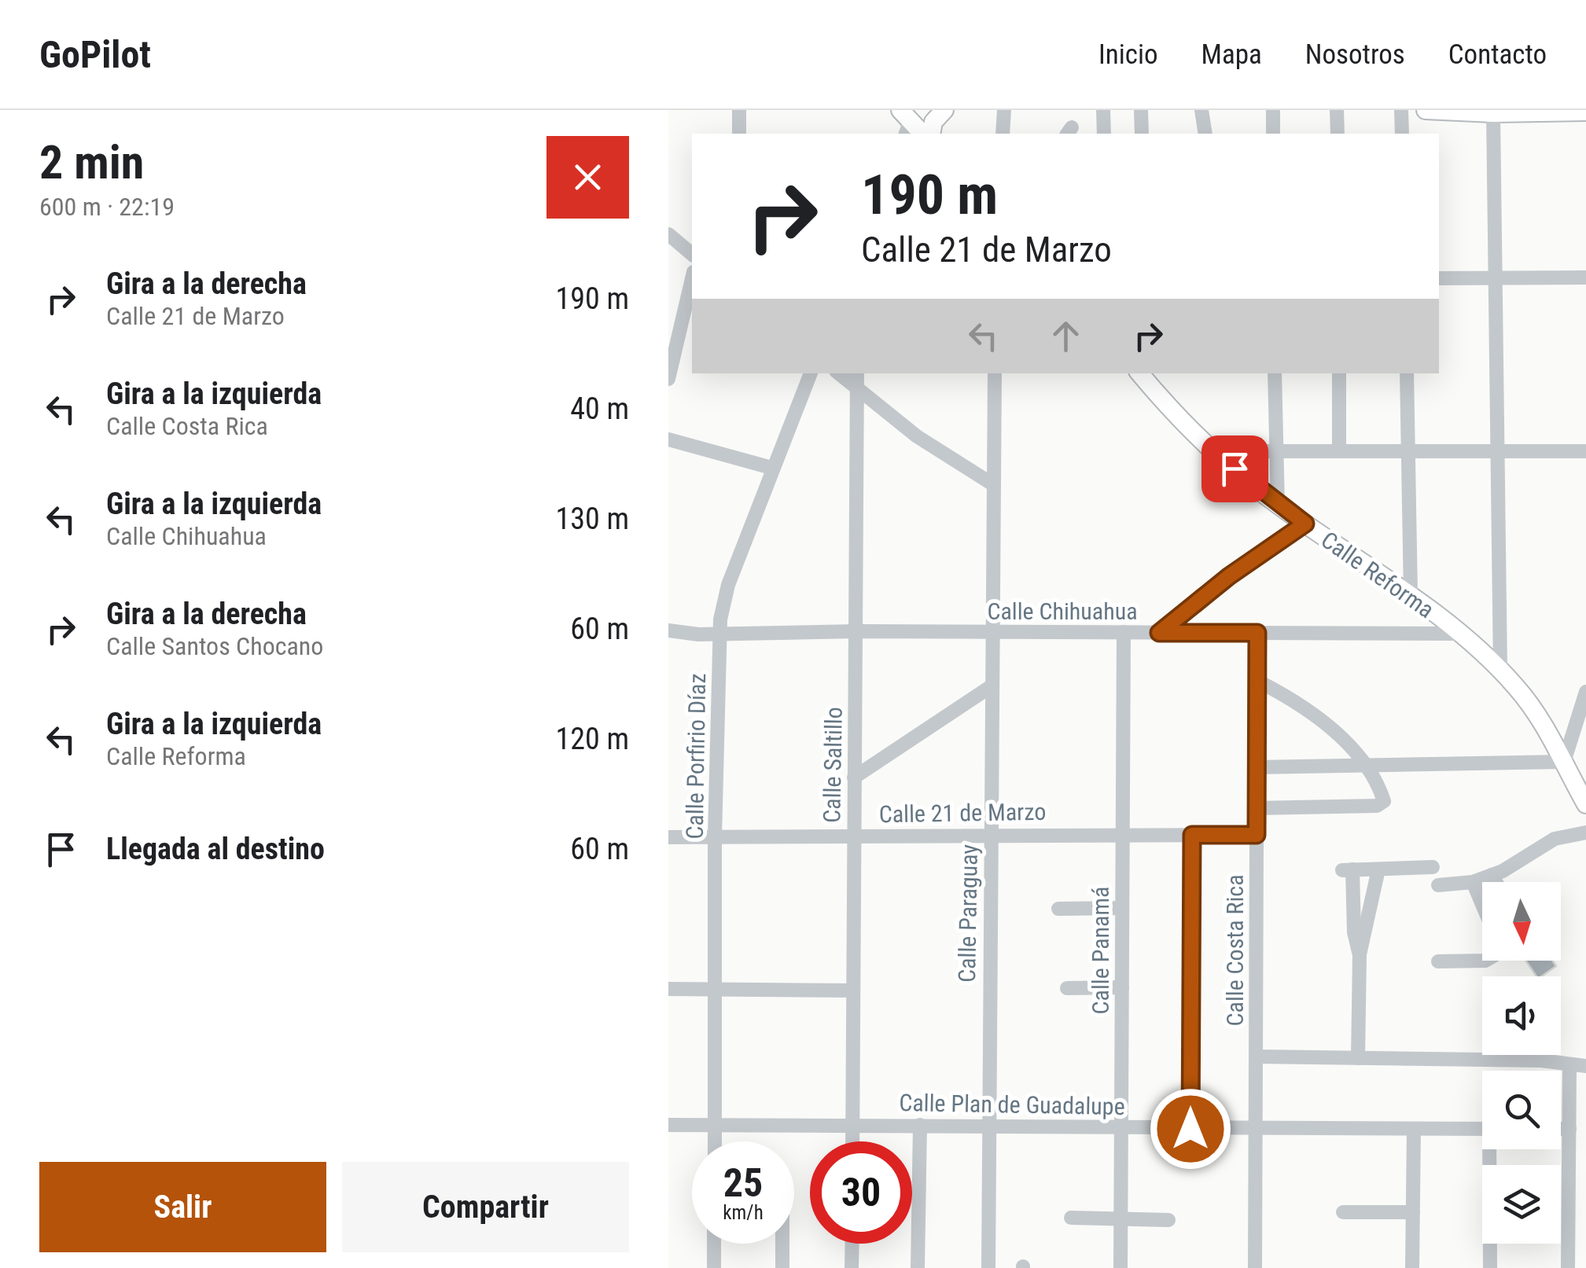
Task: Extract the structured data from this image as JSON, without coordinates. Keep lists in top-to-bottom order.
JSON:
{
  "streets": {
    "main road": ["Calle Reforma"],
    "street": [
      "Calle Chihuahua",
      "Calle Porfirio Díaz",
      "Calle Saltillo",
      "Calle 21 de Marzo",
      "Calle Paraguay",
      "Calle Panamá",
      "Calle Costa Rica",
      "Calle Plan de Guadalupe"
    ]
  },
  "crossings": [
    ["Calle Reforma", "Calle Chihuahua"],
    ["Calle Chihuahua", "Calle Porfirio Díaz"],
    ["Calle Chihuahua", "Calle Saltillo"],
    ["Calle Chihuahua", "Calle Paraguay"],
    ["Calle Chihuahua", "Calle Panamá"],
    ["Calle Chihuahua", "Calle Costa Rica"],
    ["Calle Porfirio Díaz", "Calle 21 de Marzo"],
    ["Calle Porfirio Díaz", "Calle Plan de Guadalupe"],
    ["Calle Saltillo", "Calle 21 de Marzo"],
    ["Calle Saltillo", "Calle Plan de Guadalupe"],
    ["Calle 21 de Marzo", "Calle Paraguay"],
    ["Calle 21 de Marzo", "Calle Panamá"],
    ["Calle 21 de Marzo", "Calle Costa Rica"],
    ["Calle Paraguay", "Calle Plan de Guadalupe"],
    ["Calle Panamá", "Calle Plan de Guadalupe"],
    ["Calle Costa Rica", "Calle Plan de Guadalupe"]
  ],
  "north": "bottom",
  "page": {
    "header": "GoPilot",
    "nav": [
      "Inicio",
      "Mapa",
      "Nosotros",
      "Contacto"
    ],
    "heading": ["2 min", "600 m · 22:19"],
    "turn": ["190 m", "Calle 21 de Marzo"],
    "list": [
      {
        "name": "Gira a la derecha",
        "note": "Calle 21 de Marzo",
        "value": "190 m"
      },
      {
        "name": "Gira a la izquierda",
        "note": "Calle Costa Rica",
        "value": "40 m"
      },
      {
        "name": "Gira a la izquierda",
        "note": "Calle Chihuahua",
        "value": "130 m"
      },
      {
        "name": "Gira a la derecha",
        "note": "Calle Santos Chocano",
        "value": "60 m"
      },
      {
        "name": "Gira a la izquierda",
        "note": "Calle Reforma",
        "value": "120 m"
      },
      {
        "name": "Llegada al destino",
        "value": "60 m"
      }
    ],
    "speed": "25 km/h",
    "limit": "30",
    "buttons": ["Salir", "Compartir"]
  }
}
